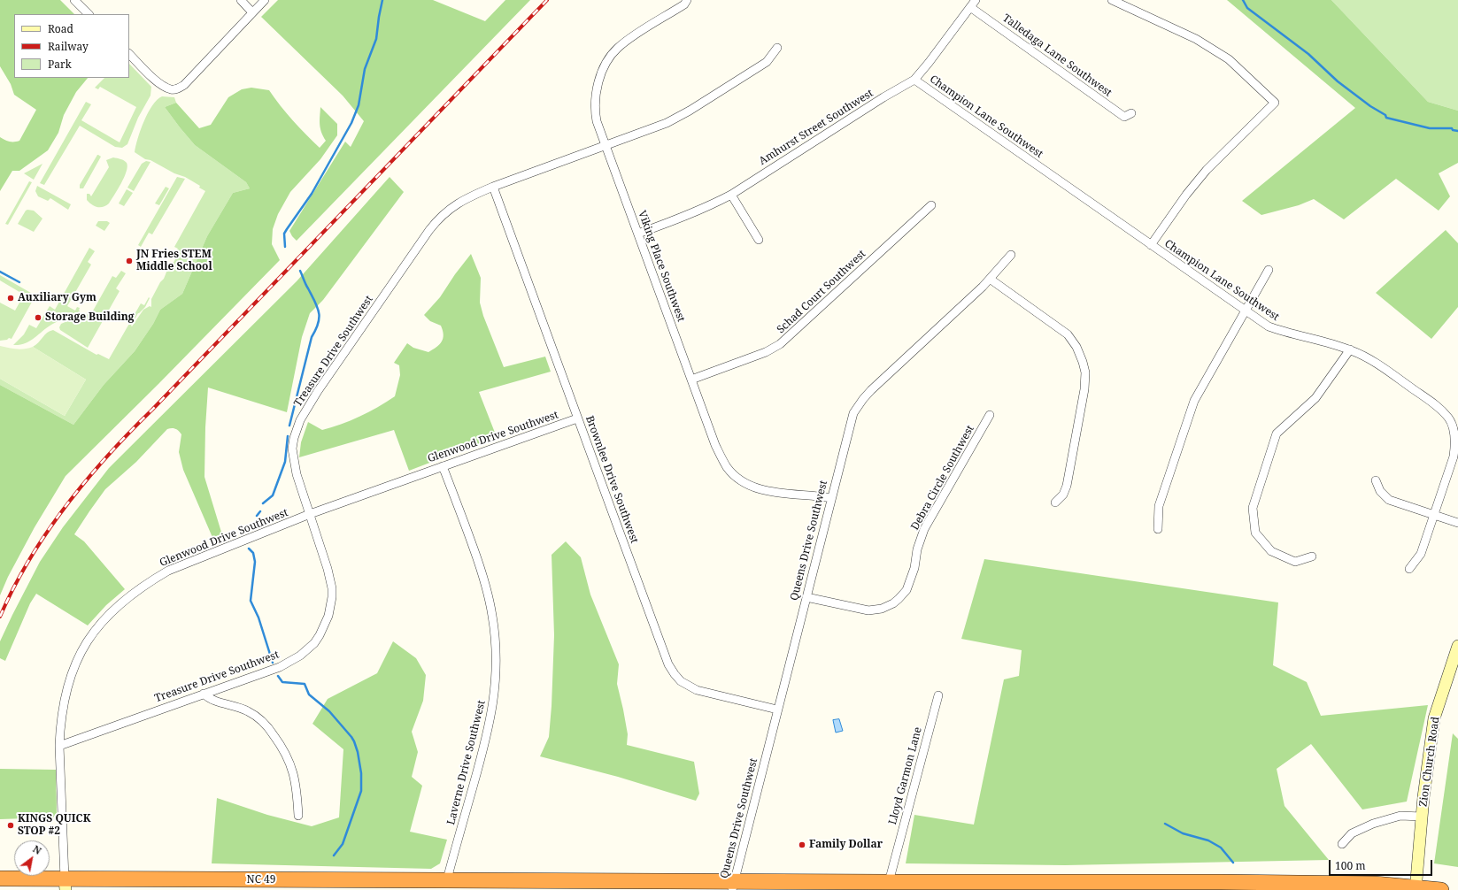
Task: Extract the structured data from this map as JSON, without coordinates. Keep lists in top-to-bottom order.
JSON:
{
  "streets": {
    "highway": ["NC 49"],
    "street": [
      "Talledaga Lane Southwest",
      "Champion Lane Southwest",
      "Amhurst Street Southwest",
      "Viking Place Southwest",
      "Schad Court Southwest",
      "Treasure Drive Southwest",
      "Glenwood Drive Southwest",
      "Debra Circle Southwest",
      "Brownlee Drive Southwest",
      "Queens Drive Southwest",
      "Zion Church Road",
      "Laverne Drive Southwest",
      "Lloyd Garmon Lane"
    ]
  },
  "crossings": [
    ["Talledaga Lane Southwest", "Amhurst Street Southwest"],
    ["Champion Lane Southwest", "Amhurst Street Southwest"],
    ["Amhurst Street Southwest", "Viking Place Southwest"],
    ["Viking Place Southwest", "Schad Court Southwest"],
    ["Viking Place Southwest", "Treasure Drive Southwest"],
    ["Viking Place Southwest", "Queens Drive Southwest"],
    ["Treasure Drive Southwest", "Glenwood Drive Southwest"],
    ["Treasure Drive Southwest", "Brownlee Drive Southwest"],
    ["Glenwood Drive Southwest", "Brownlee Drive Southwest"],
    ["Glenwood Drive Southwest", "Laverne Drive Southwest"],
    ["Glenwood Drive Southwest", "NC 49"],
    ["Debra Circle Southwest", "Queens Drive Southwest"],
    ["Brownlee Drive Southwest", "Queens Drive Southwest"],
    ["Queens Drive Southwest", "NC 49"],
    ["Zion Church Road", "NC 49"],
    ["Laverne Drive Southwest", "NC 49"],
    ["Lloyd Garmon Lane", "NC 49"]
  ],
  "places": [
    "JN Fries STEM Middle School",
    "Auxiliary Gym",
    "Storage Building",
    "KINGS QUICK STOP #2",
    "Family Dollar"
  ],
  "legend": ["Road", "Railway", "Park"],
  "scale_bar": "100 m",
  "north": "top right"
}
